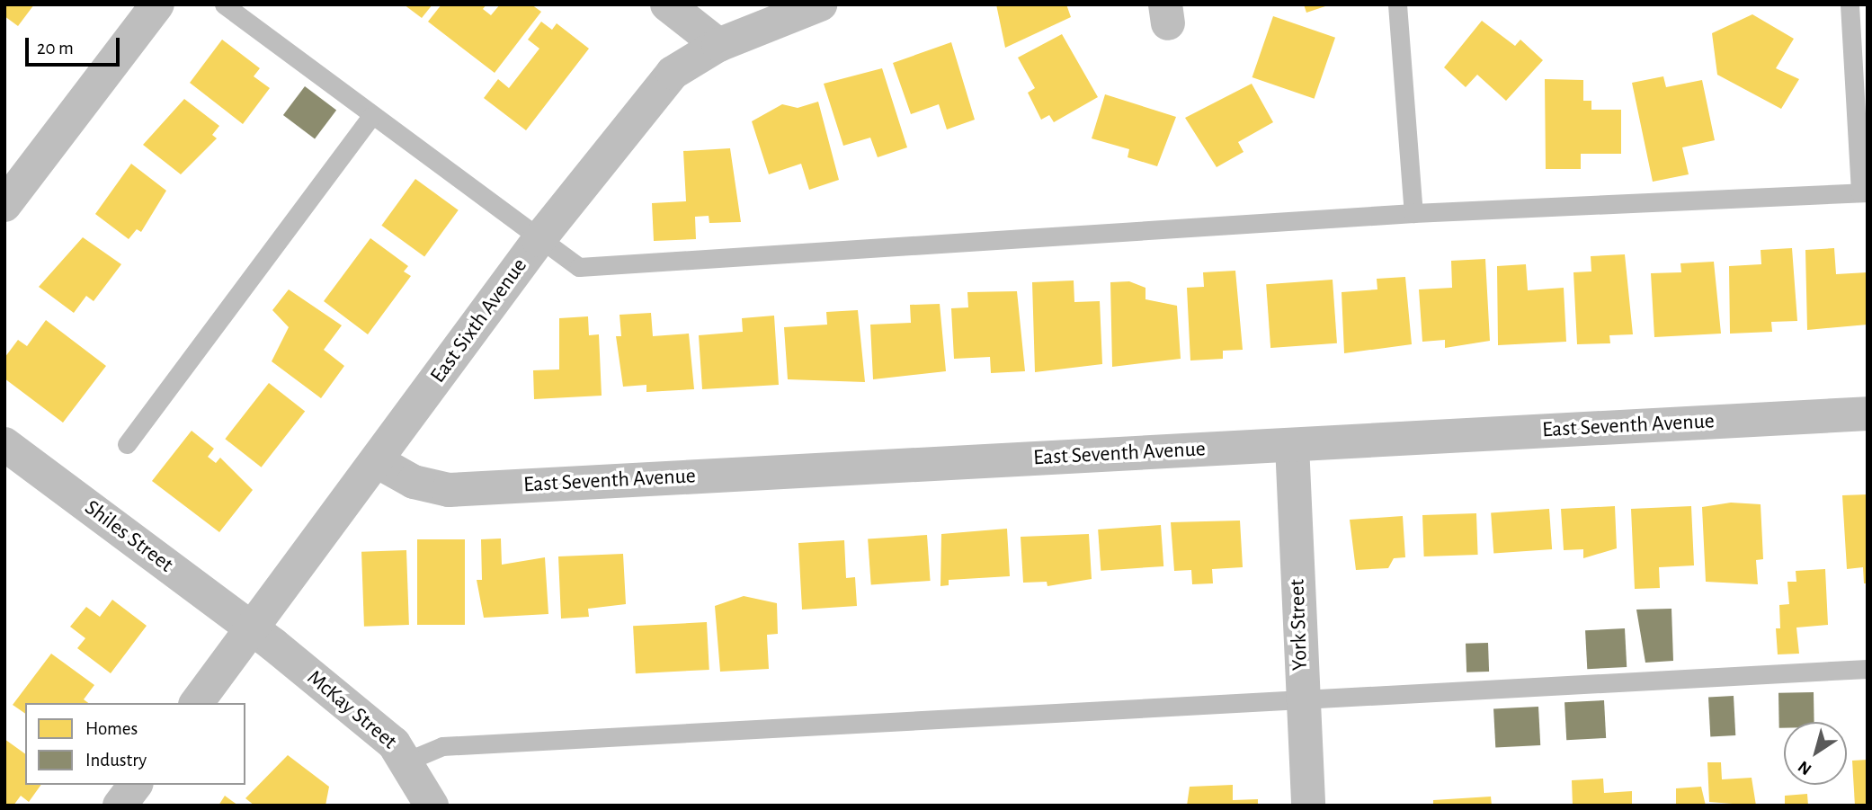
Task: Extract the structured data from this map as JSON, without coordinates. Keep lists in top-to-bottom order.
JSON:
{
  "streets": {
    "street": [
      "East Sixth Avenue",
      "East Seventh Avenue",
      "Shiles Street",
      "York Street",
      "McKay Street"
    ]
  },
  "crossings": [
    ["East Sixth Avenue", "East Seventh Avenue"],
    ["East Sixth Avenue", "Shiles Street"],
    ["East Sixth Avenue", "McKay Street"],
    ["East Seventh Avenue", "York Street"],
    ["Shiles Street", "McKay Street"]
  ],
  "legend": ["Homes", "Industry"],
  "scale_bar": "20 m",
  "north": "bottom left"
}
